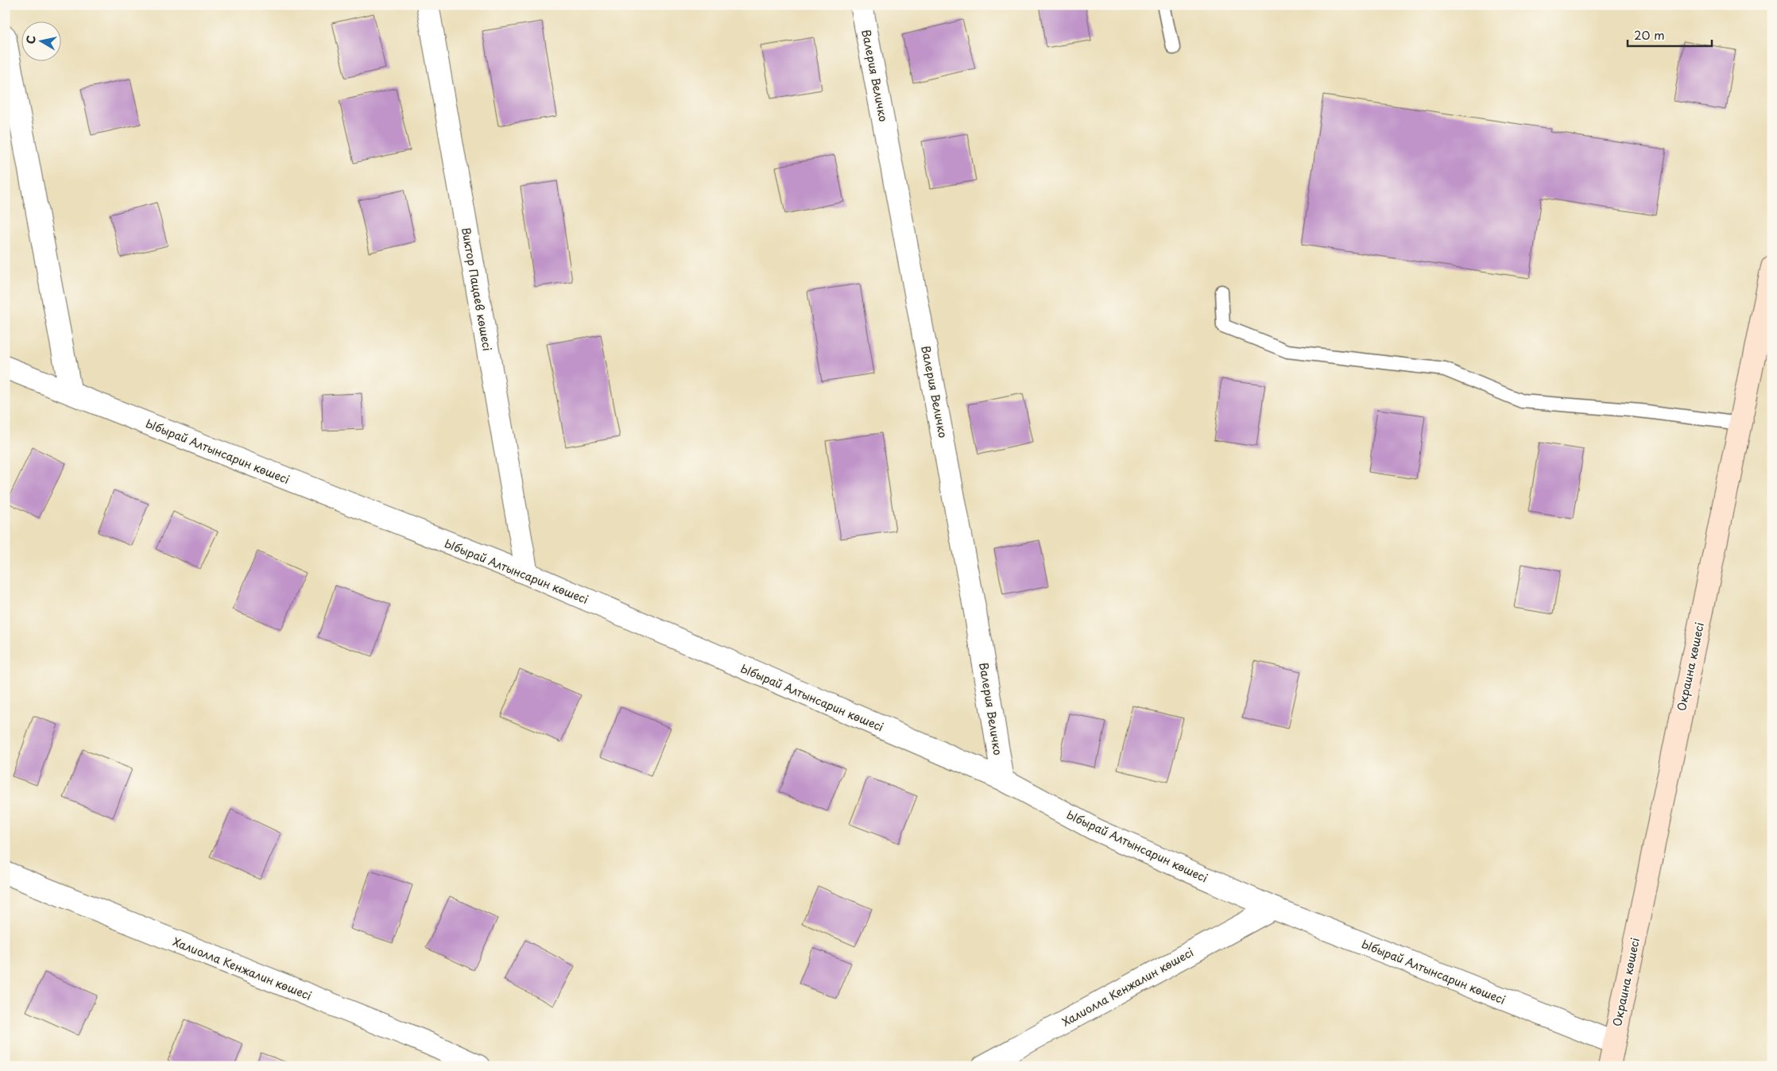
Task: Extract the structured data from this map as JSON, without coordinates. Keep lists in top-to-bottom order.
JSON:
{
  "streets": {
    "street": [
      "Валерия Величко",
      "Виктор Пацаев көшесі",
      "Ыбырай Алтынсарин көшесі",
      "Окраина көшесі",
      "Халиолла Кенжалин көшесі"
    ]
  },
  "crossings": [
    ["Валерия Величко", "Ыбырай Алтынсарин көшесі"],
    ["Виктор Пацаев көшесі", "Ыбырай Алтынсарин көшесі"],
    ["Ыбырай Алтынсарин көшесі", "Окраина көшесі"],
    ["Ыбырай Алтынсарин көшесі", "Халиолла Кенжалин көшесі"]
  ],
  "scale_bar": "20 m",
  "north": "left"
}
